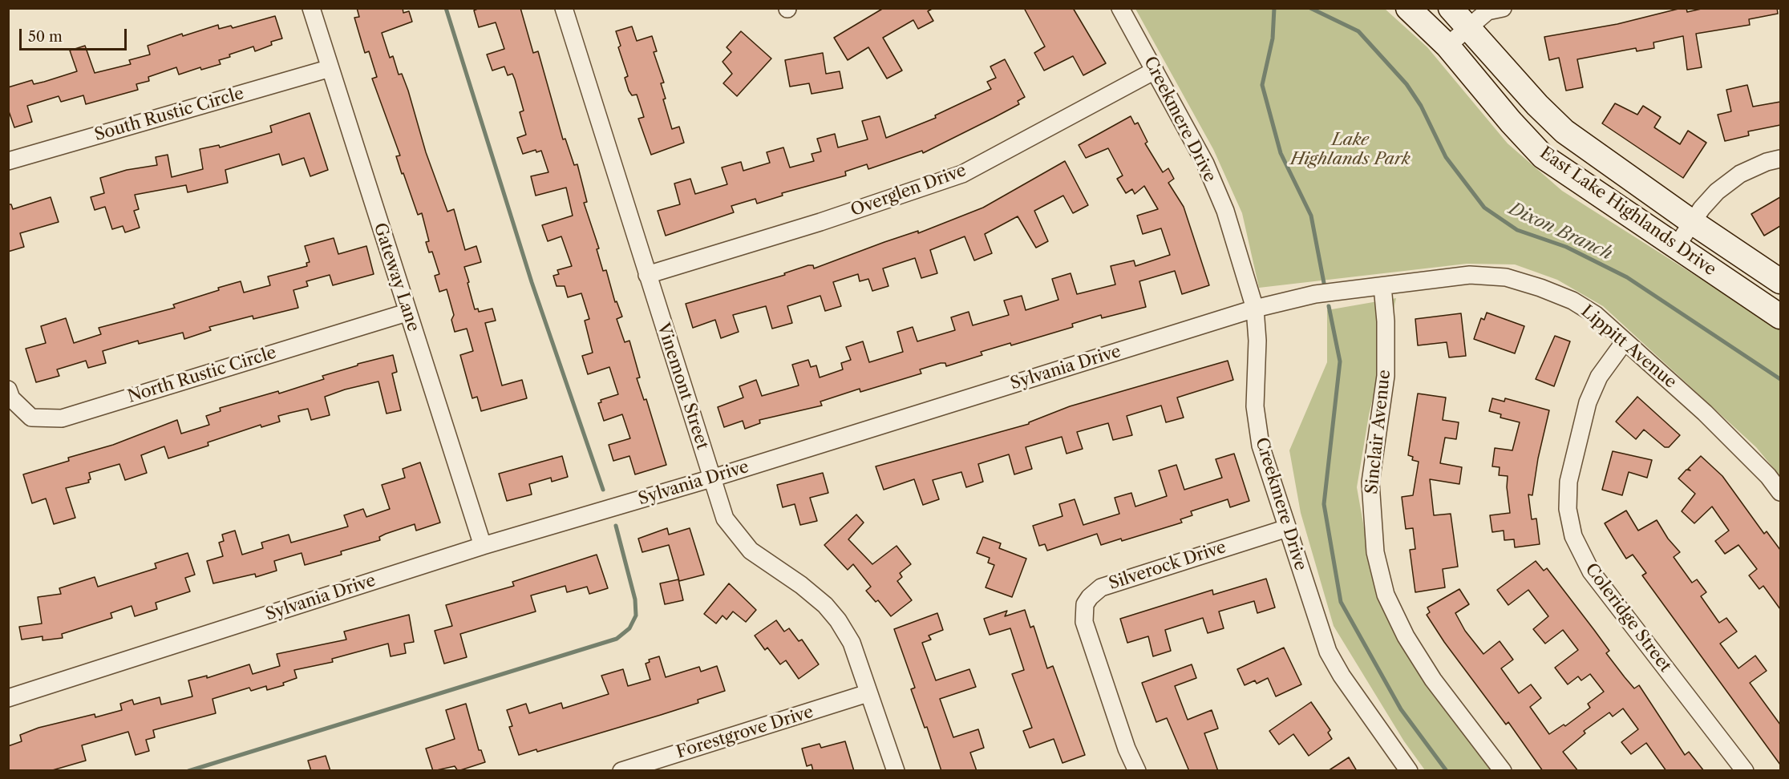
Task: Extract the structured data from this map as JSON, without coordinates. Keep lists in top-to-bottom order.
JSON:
{
  "streets": {
    "main road": ["East Lake Highlands Drive"],
    "street": [
      "South Rustic Circle",
      "Creekmere Drive",
      "Overglen Drive",
      "Gateway Lane",
      "Lippitt Avenue",
      "Sylvania Drive",
      "North Rustic Circle",
      "Vinemont Street",
      "Sinclair Avenue",
      "Silverock Drive",
      "Coleridge Street",
      "Forestgrove Drive"
    ]
  },
  "crossings": [
    ["South Rustic Circle", "Gateway Lane"],
    ["Creekmere Drive", "Overglen Drive"],
    ["Creekmere Drive", "Sylvania Drive"],
    ["Creekmere Drive", "Silverock Drive"],
    ["Overglen Drive", "Vinemont Street"],
    ["Gateway Lane", "Sylvania Drive"],
    ["Gateway Lane", "North Rustic Circle"],
    ["Lippitt Avenue", "Sylvania Drive"],
    ["Lippitt Avenue", "Sinclair Avenue"],
    ["Lippitt Avenue", "Coleridge Street"],
    ["Sylvania Drive", "Vinemont Street"],
    ["Sylvania Drive", "Sinclair Avenue"],
    ["Vinemont Street", "Forestgrove Drive"]
  ],
  "water": ["Dixon Branch"],
  "parks": ["Lake Highlands Park"],
  "scale_bar": "50 m"
}
